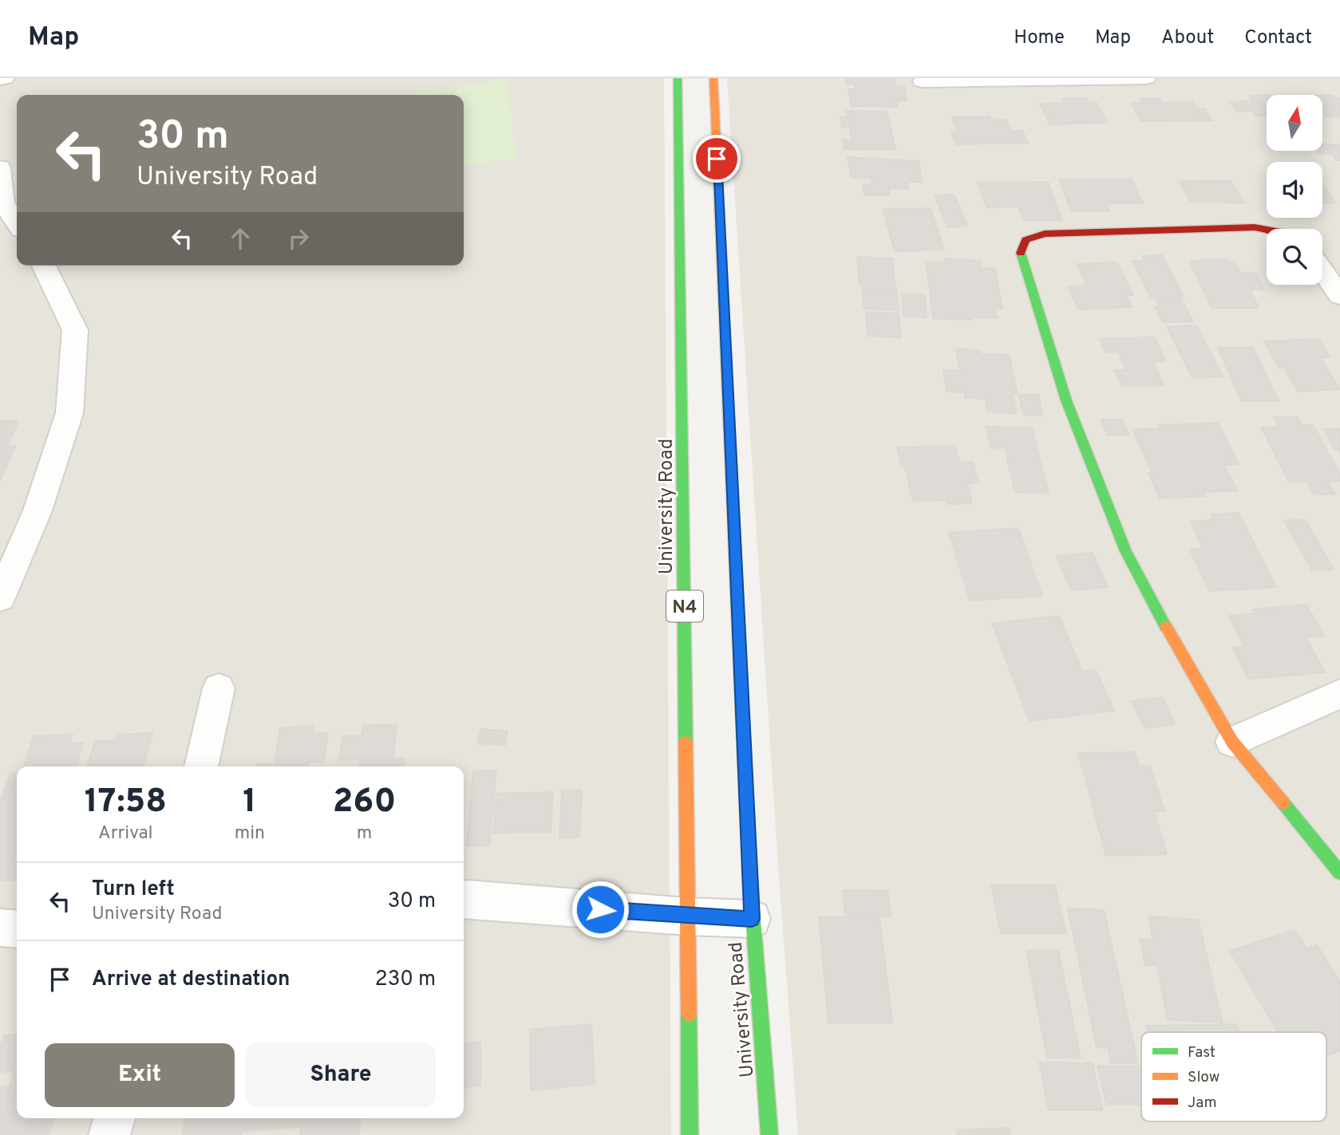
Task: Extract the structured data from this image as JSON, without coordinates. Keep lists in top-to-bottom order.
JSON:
{
  "streets": {
    "main road": ["University Road", "N4"]
  },
  "legend": ["Fast", "Slow", "Jam"],
  "north": "top",
  "page": {
    "header": "Map",
    "nav": [
      "Home",
      "Map",
      "About",
      "Contact"
    ],
    "turn": ["30 m", "University Road"],
    "eta": [
      "17:58",
      "Arrival",
      "1",
      "min",
      "260",
      "m"
    ],
    "list": [
      {
        "name": "Turn left",
        "note": "University Road",
        "value": "30 m"
      },
      {
        "name": "Arrive at destination",
        "value": "230 m"
      }
    ],
    "buttons": ["Exit", "Share"]
  }
}
